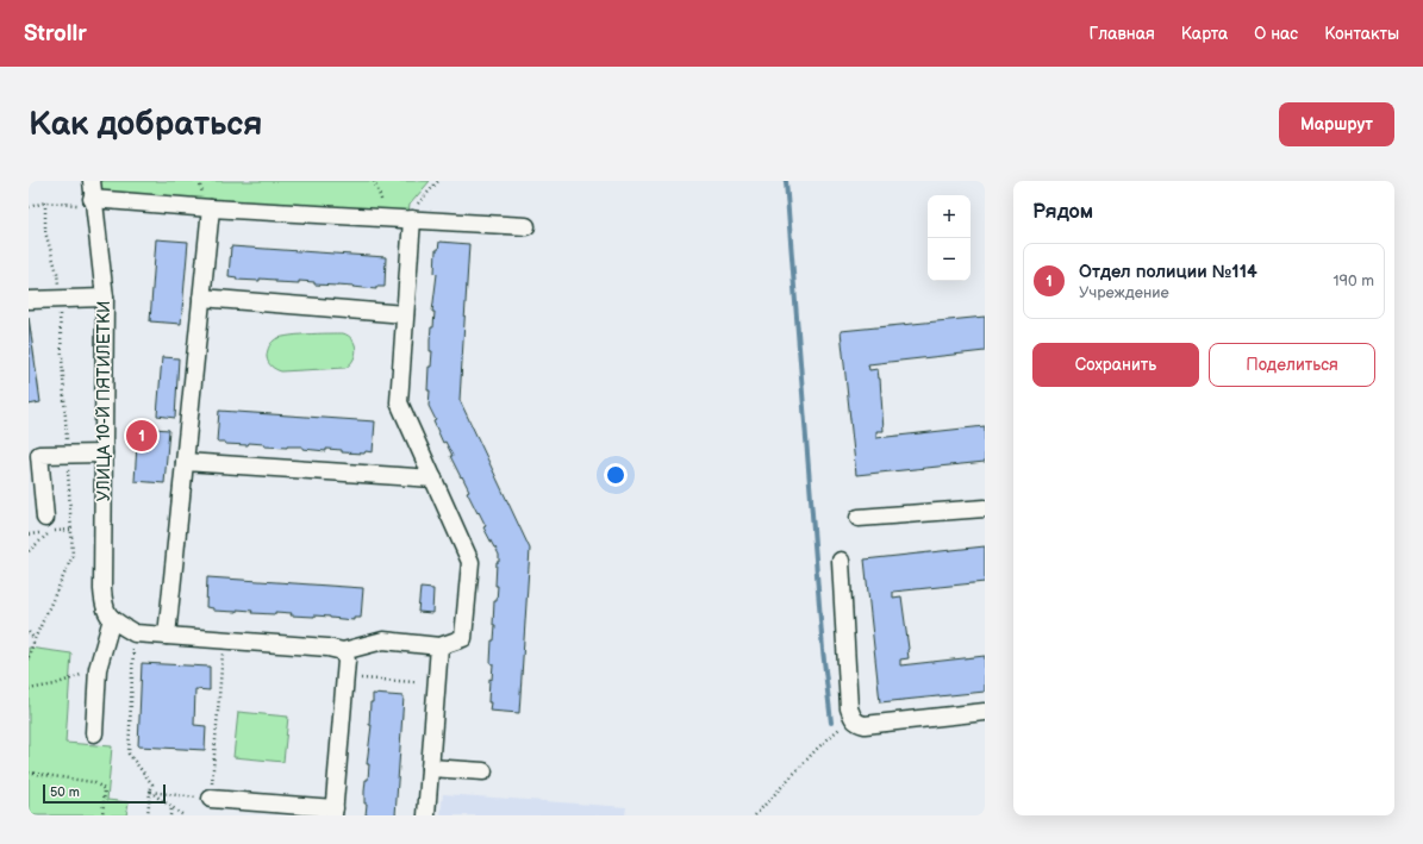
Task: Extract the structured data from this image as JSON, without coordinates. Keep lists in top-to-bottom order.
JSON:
{
  "streets": {
    "street": ["УЛИЦА 10-Й ПЯТИЛЕТКИ"]
  },
  "scale_bar": "50 m",
  "page": {
    "header": "Strollr",
    "nav": [
      "Главная",
      "Карта",
      "О нас",
      "Контакты"
    ],
    "buttons": [
      "Маршрут",
      ["Сохранить", "Поделиться"]
    ],
    "title": "Как добраться",
    "heading": "Рядом",
    "map_buttons": ["+", "−"],
    "list": [
      {
        "mark": "1",
        "name": "Отдел полиции №114",
        "note": "Учреждение",
        "value": "190 m"
      }
    ],
    "pins": "1",
    "scale": "50 m"
  }
}
